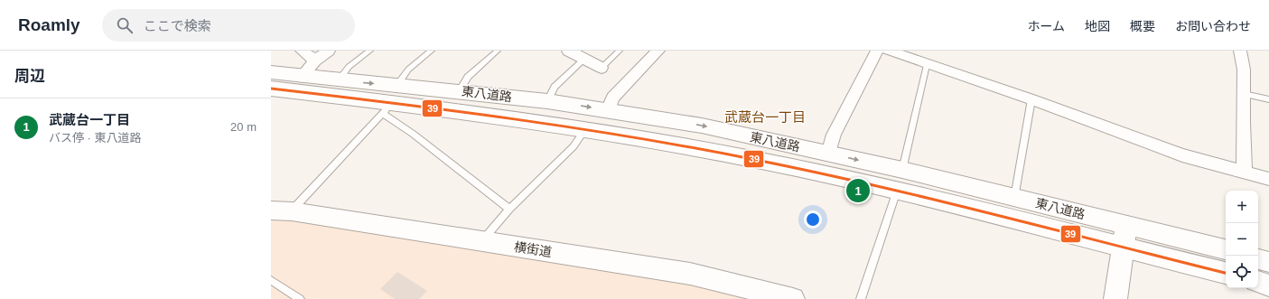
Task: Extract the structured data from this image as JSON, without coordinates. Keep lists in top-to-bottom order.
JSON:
{
  "streets": {
    "main road": ["東八道路", "横街道"]
  },
  "districts": ["武蔵台一丁目"],
  "lines": ["transit line 39"],
  "page": {
    "header": "Roamly",
    "search": "ここで検索",
    "nav": [
      "ホーム",
      "地図",
      "概要",
      "お問い合わせ"
    ],
    "heading": "周辺",
    "list": [
      {
        "mark": "1",
        "name": "武蔵台一丁目",
        "note": "バス停 · 東八道路",
        "value": "20 m"
      }
    ],
    "pins": "1",
    "map_buttons": ["+", "−"]
  }
}
